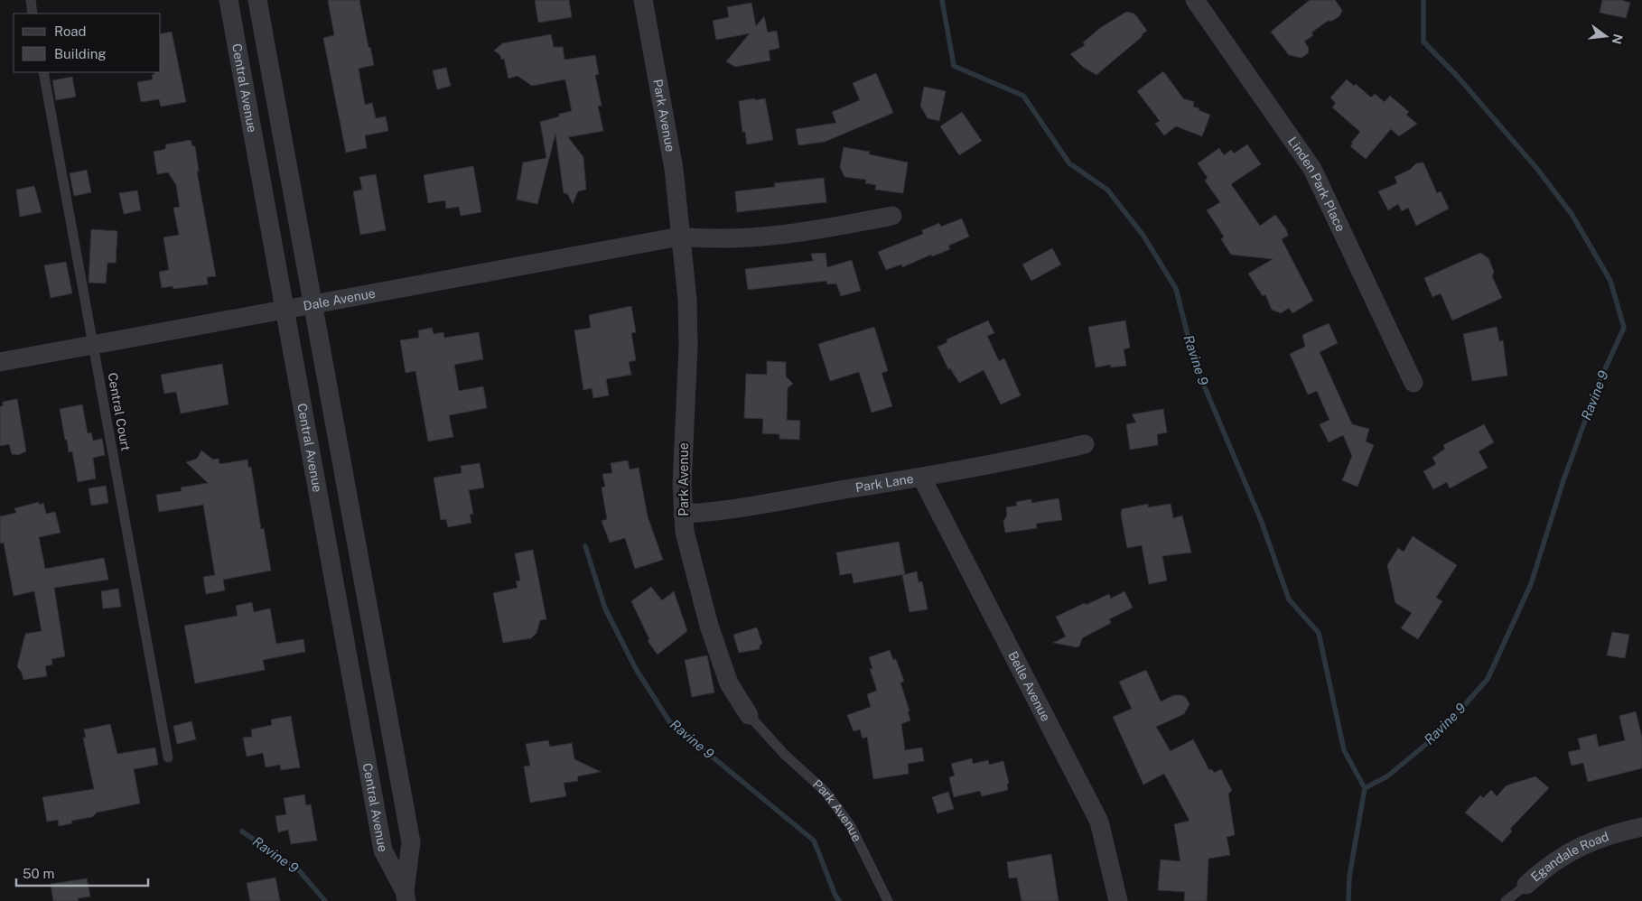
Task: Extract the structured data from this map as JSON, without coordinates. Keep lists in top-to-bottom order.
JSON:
{
  "streets": {
    "street": [
      "Central Avenue",
      "Park Avenue",
      "Linden Park Place",
      "Dale Avenue",
      "Park Lane",
      "Belle Avenue",
      "Egandale Road"
    ],
    "lane": ["Central Court"]
  },
  "crossings": [
    ["Central Avenue", "Dale Avenue"],
    ["Park Avenue", "Dale Avenue"],
    ["Park Avenue", "Park Lane"],
    ["Dale Avenue", "Central Court"],
    ["Park Lane", "Belle Avenue"]
  ],
  "water": ["Ravine 9"],
  "legend": ["Road", "Building"],
  "scale_bar": "50 m",
  "north": "right"
}
